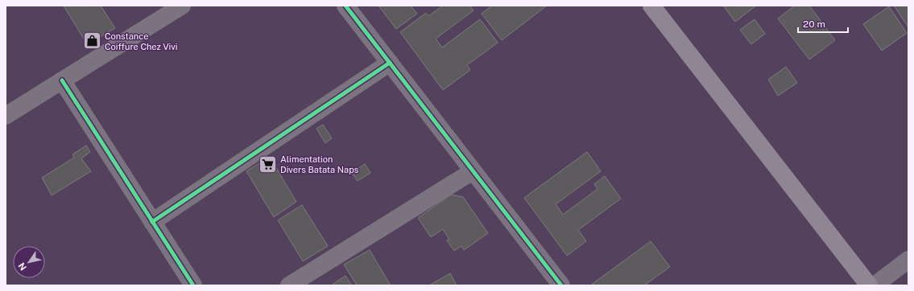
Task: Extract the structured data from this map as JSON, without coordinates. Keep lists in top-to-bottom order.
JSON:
{
  "places": {
    "shop": ["Constance Coiffure Chez Vivi"],
    "supermarket": ["Alimentation Divers Batata Naps"]
  },
  "scale_bar": "20 m",
  "north": "bottom left"
}
